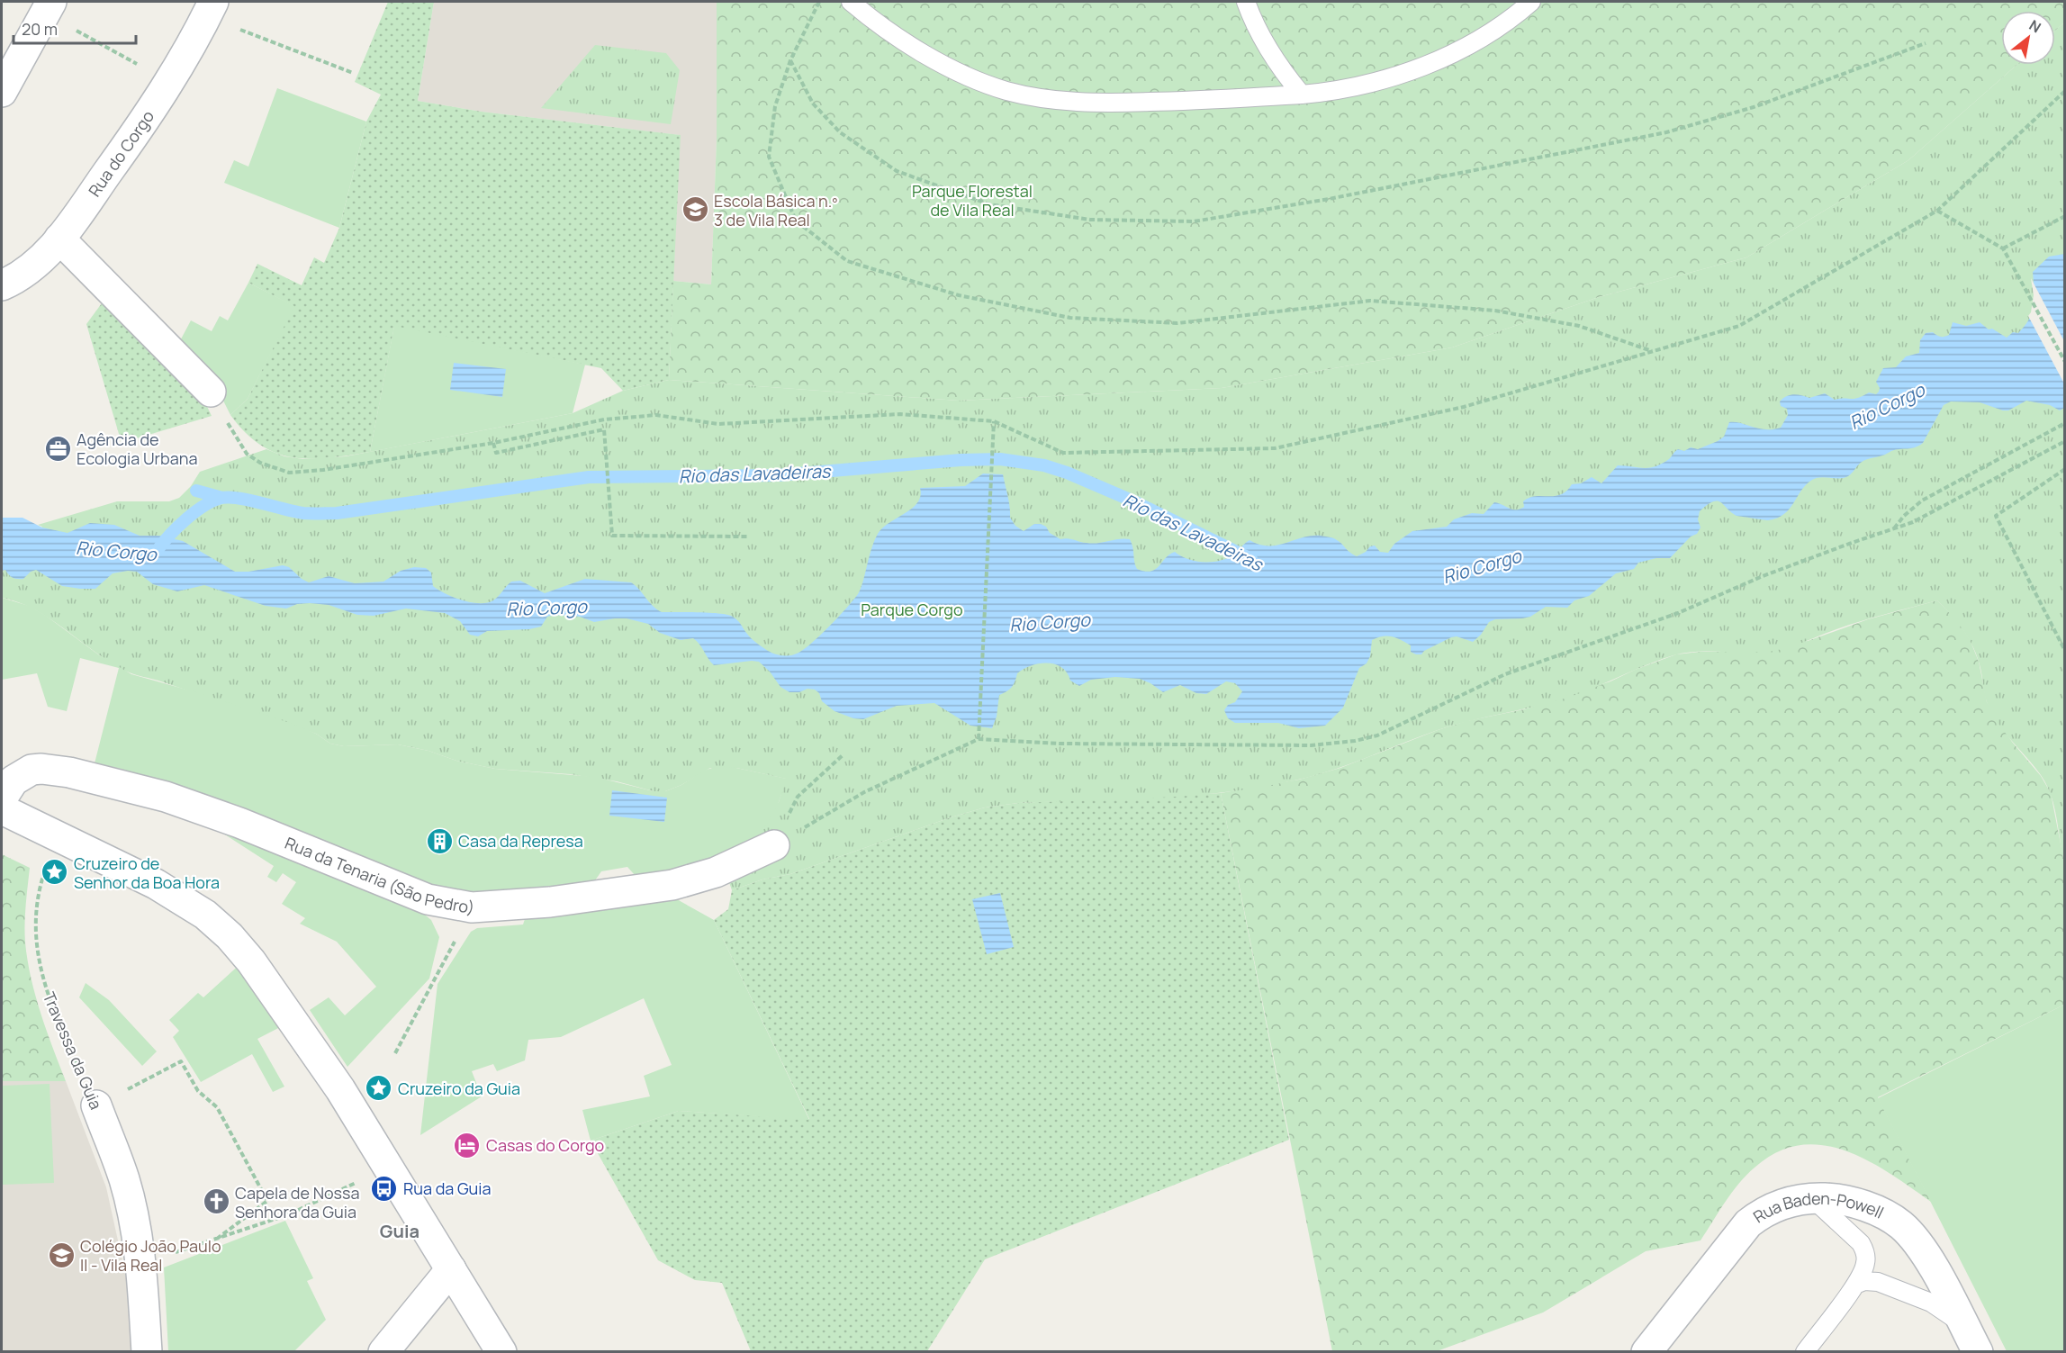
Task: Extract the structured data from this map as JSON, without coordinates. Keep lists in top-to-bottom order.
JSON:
{
  "streets": {
    "street": [
      "Rua do Corgo",
      "Rua da Tenaria (São Pedro)",
      "Travessa da Guia",
      "Rua Baden-Powell"
    ]
  },
  "districts": ["Guia"],
  "water": ["Rio Corgo", "Rio das Lavadeiras"],
  "parks": ["Parque Florestal de Vila Real", "Parque Corgo"],
  "places": {
    "school or university": ["Escola Básica n.º 3 de Vila Real", "Colégio João Paulo II - Vila Real"],
    "office": ["Agência de Ecologia Urbana"],
    "building": ["Casa da Represa"],
    "place": ["Cruzeiro de Senhor da Boa Hora", "Cruzeiro da Guia"],
    "hotel": ["Casas do Corgo"],
    "bus stop": ["Rua da Guia"],
    "church": ["Capela de Nossa Senhora da Guia"]
  },
  "scale_bar": "20 m",
  "north": "top right"
}
